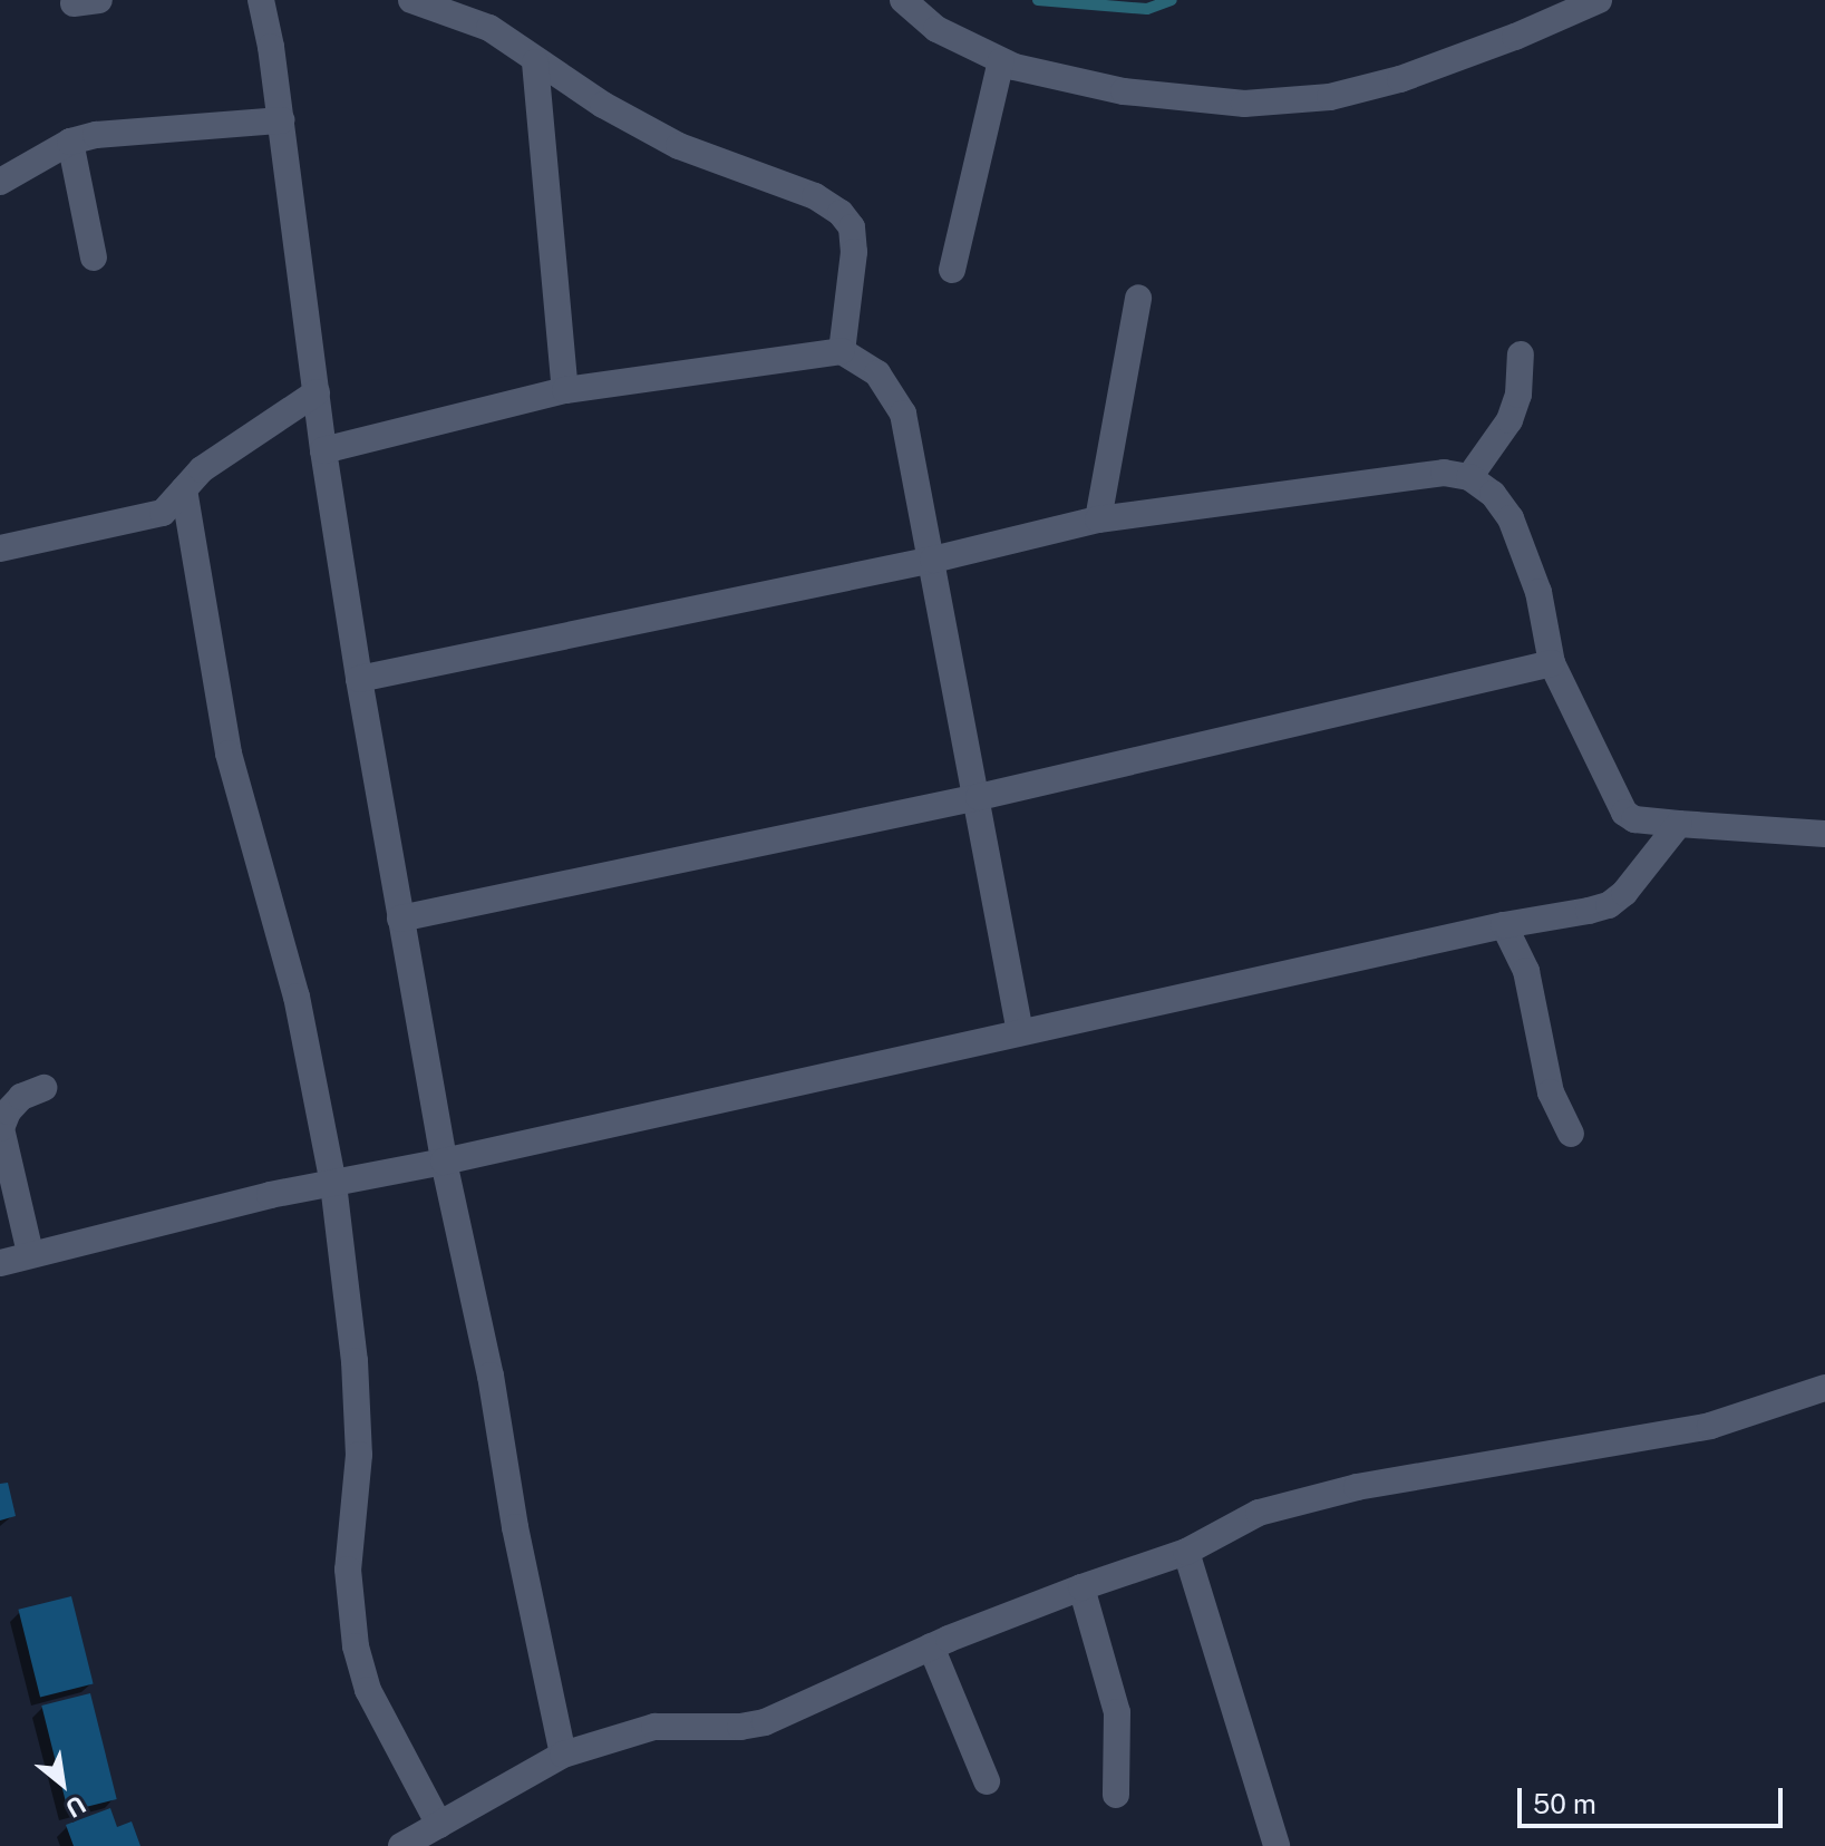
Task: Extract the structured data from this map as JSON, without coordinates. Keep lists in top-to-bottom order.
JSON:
{
  "scale_bar": "50 m",
  "north": "bottom right"
}
